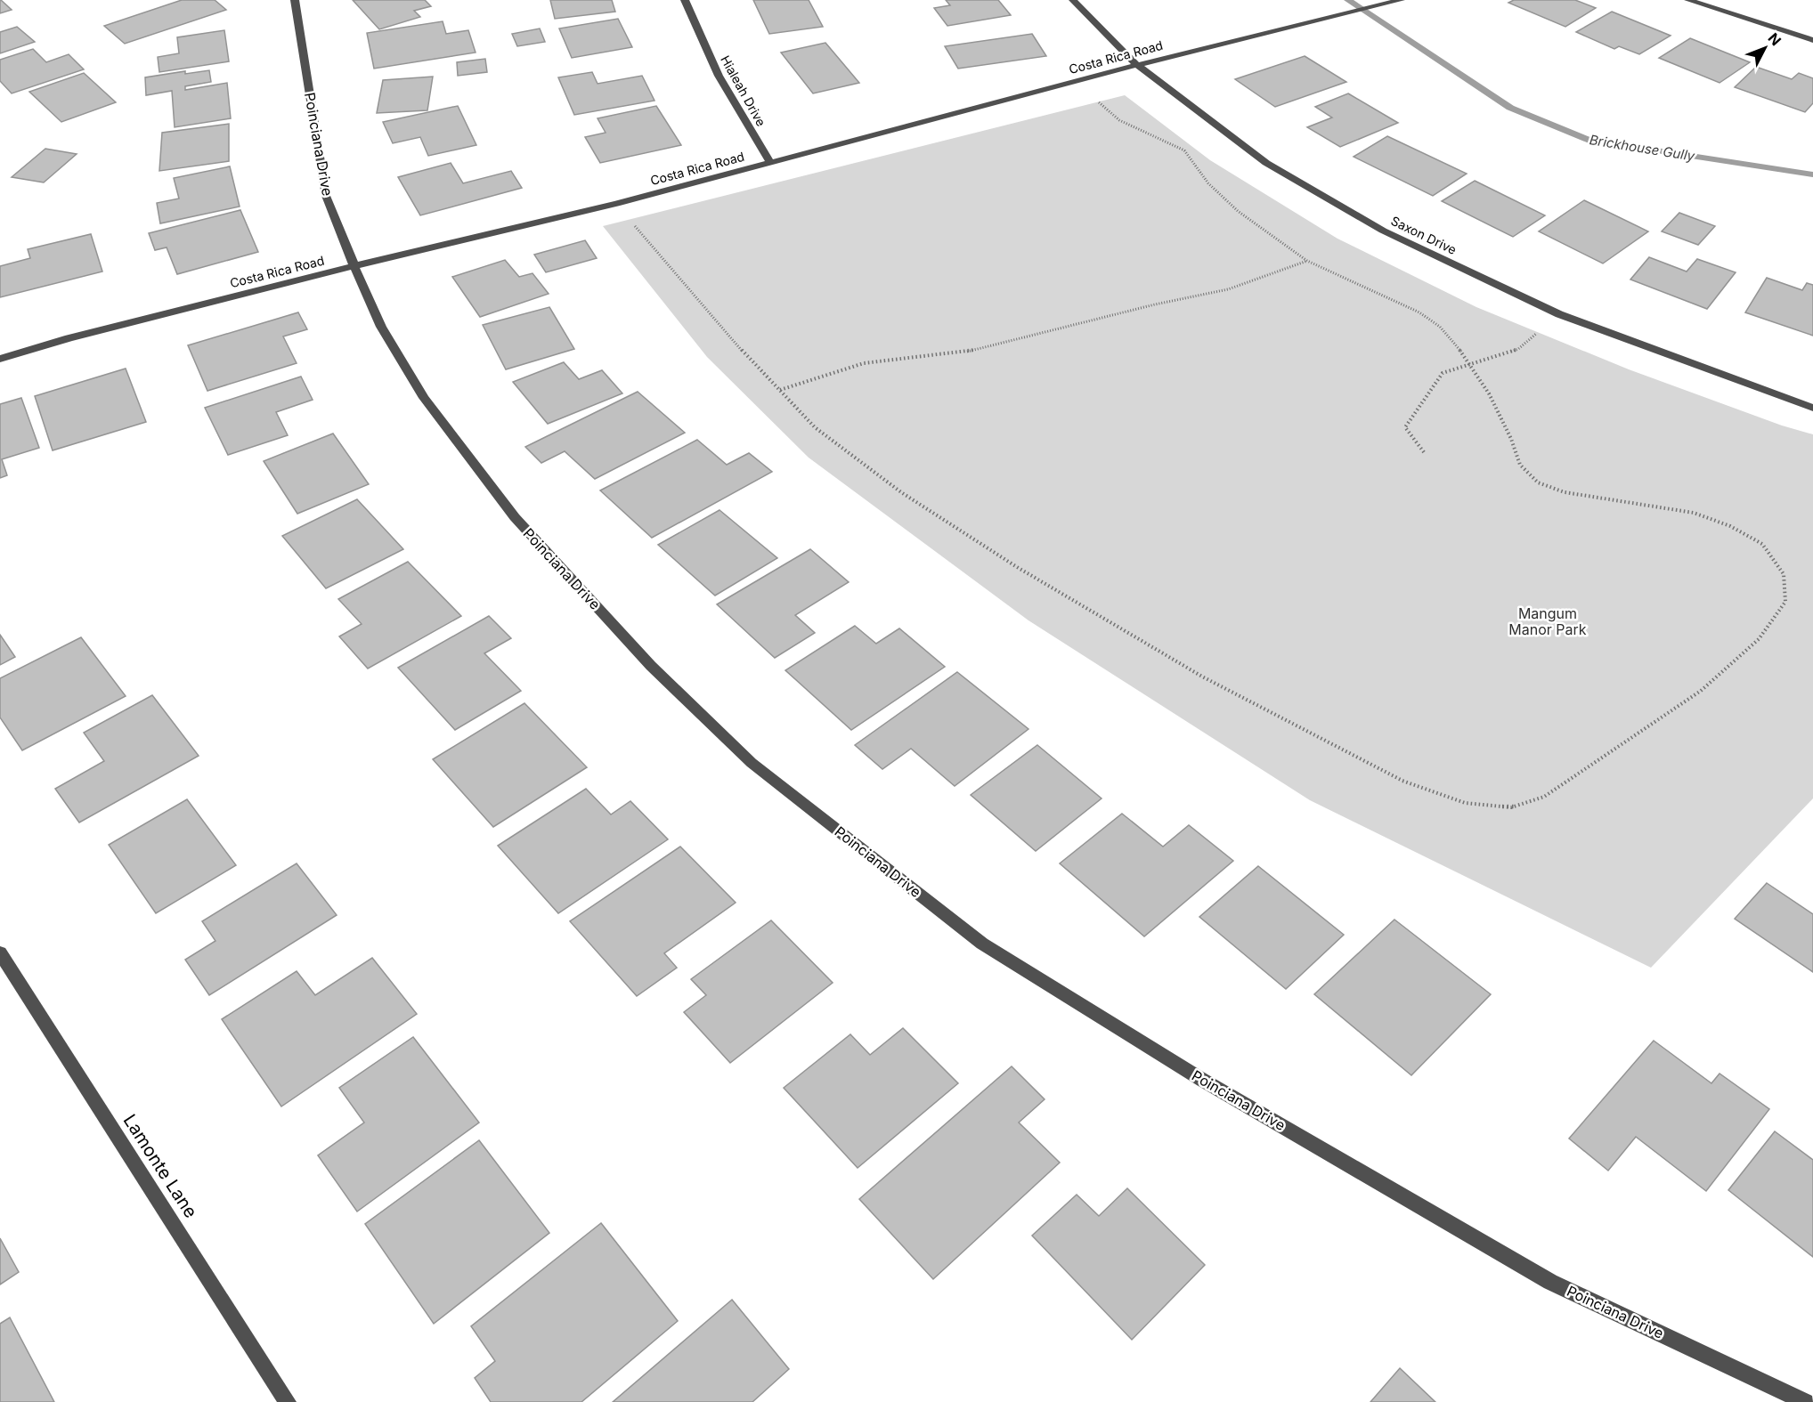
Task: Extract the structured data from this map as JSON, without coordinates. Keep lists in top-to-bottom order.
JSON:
{
  "streets": {
    "street": [
      "Costa Rica Road",
      "Hialeah Drive",
      "Poinciana Drive",
      "Saxon Drive",
      "Lamonte Lane"
    ]
  },
  "crossings": [
    ["Costa Rica Road", "Hialeah Drive"],
    ["Costa Rica Road", "Poinciana Drive"],
    ["Costa Rica Road", "Saxon Drive"]
  ],
  "water": ["Brickhouse Gully"],
  "parks": ["Mangum Manor Park"],
  "north": "top right"
}
